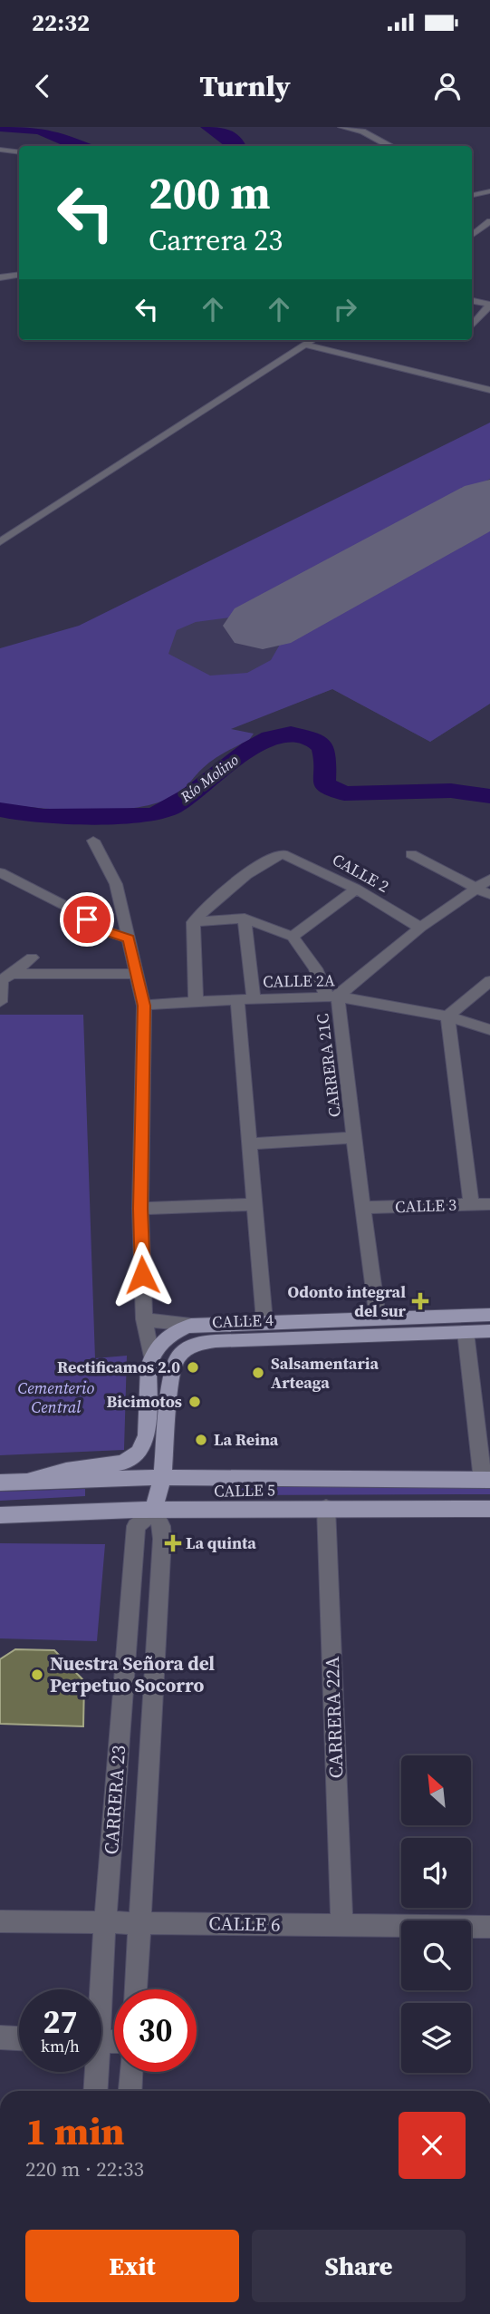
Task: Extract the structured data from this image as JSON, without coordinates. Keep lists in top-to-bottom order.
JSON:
{
  "streets": {
    "main road": ["CALLE 4", "CALLE 5", "CARRERA 23"],
    "street": [
      "CALLE 2",
      "CALLE 2A",
      "CARRERA 21C",
      "CALLE 3",
      "CARRERA 22A",
      "CALLE 6"
    ]
  },
  "crossings": [
    ["CALLE 2", "CARRERA 21C"],
    ["CALLE 2A", "CARRERA 21C"],
    ["CARRERA 21C", "CALLE 3"],
    ["CARRERA 21C", "CALLE 4"],
    ["CALLE 4", "CARRERA 23"],
    ["CALLE 5", "CARRERA 22A"],
    ["CALLE 5", "CARRERA 23"],
    ["CARRERA 22A", "CALLE 6"],
    ["CARRERA 23", "CALLE 6"]
  ],
  "water": ["Río Molino"],
  "parks": ["Cementerio Central"],
  "places": {
    "health": ["Odonto integral del sur", "La quinta"],
    "other": [
      "Rectificamos 2.0",
      "Salsamentaria Arteaga",
      "Bicimotos",
      "La Reina",
      "Nuestra Señora del Perpetuo Socorro"
    ]
  },
  "north": "top left",
  "page": {
    "status": "22:32",
    "header": "Turnly",
    "turn": ["200 m", "Carrera 23"],
    "speed": "27 km/h",
    "limit": "30",
    "heading": ["1 min", "220 m · 22:33"],
    "buttons": ["Exit", "Share"]
  }
}
